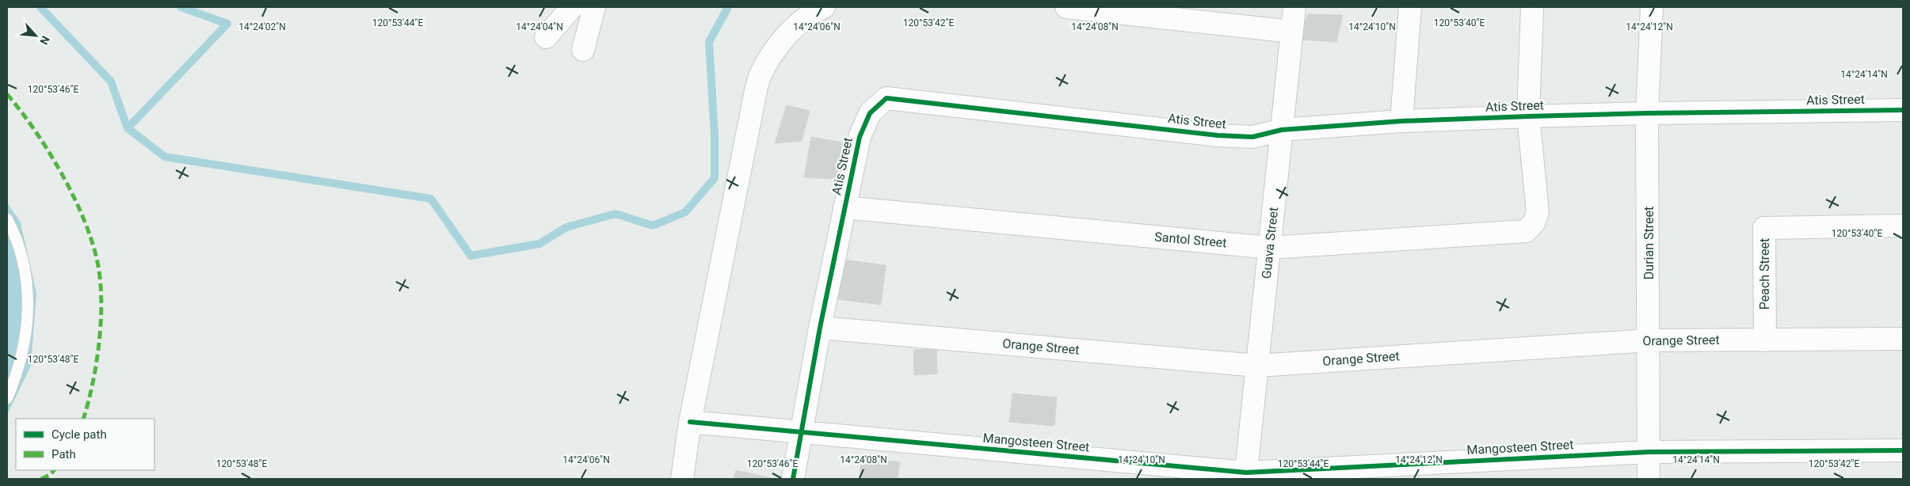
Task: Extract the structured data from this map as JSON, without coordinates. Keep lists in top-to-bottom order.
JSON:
{
  "streets": {
    "street": [
      "Atis Street",
      "Santol Street",
      "Guava Street",
      "Durian Street",
      "Peach Street",
      "Orange Street",
      "Mangosteen Street"
    ]
  },
  "crossings": [
    ["Atis Street", "Santol Street"],
    ["Atis Street", "Guava Street"],
    ["Atis Street", "Durian Street"],
    ["Atis Street", "Orange Street"],
    ["Atis Street", "Mangosteen Street"],
    ["Santol Street", "Guava Street"],
    ["Guava Street", "Orange Street"],
    ["Guava Street", "Mangosteen Street"],
    ["Durian Street", "Orange Street"],
    ["Durian Street", "Mangosteen Street"],
    ["Peach Street", "Orange Street"]
  ],
  "legend": ["Cycle path", "Path"],
  "north": "bottom right",
  "coordinates": [
    "120°53'44\"E",
    "120°53'42\"E",
    "120°53'40\"E",
    "14°24'02\"N",
    "14°24'04\"N",
    "14°24'06\"N",
    "14°24'08\"N",
    "14°24'10\"N",
    "14°24'12\"N",
    "14°24'14\"N",
    "120°53'46\"E",
    "120°53'48\"E"
  ]
}
